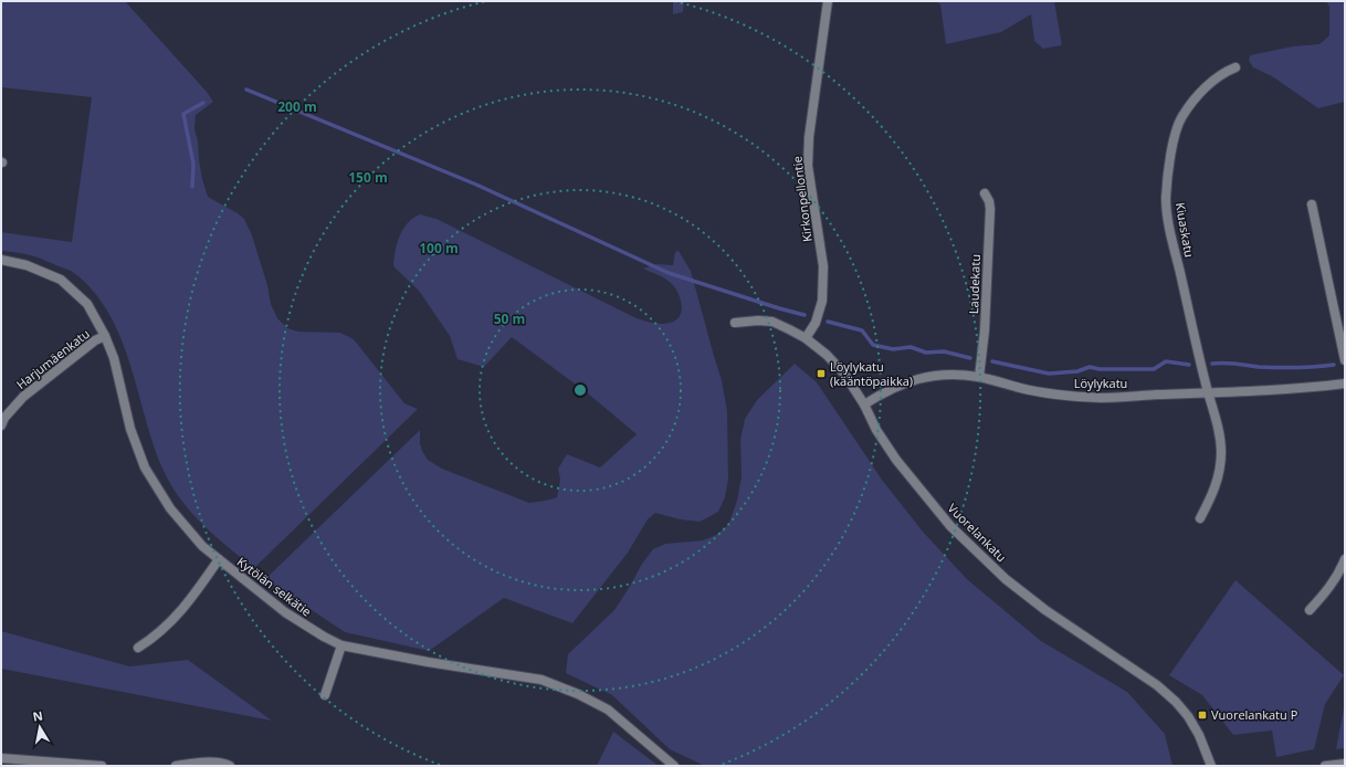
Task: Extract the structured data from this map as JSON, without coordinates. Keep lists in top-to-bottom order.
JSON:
{
  "streets": {
    "street": [
      "Kirkonpellontie",
      "Kiuaskatu",
      "Laudekatu",
      "Harjumäenkatu",
      "Löylykatu",
      "Vuorelankatu",
      "Kytölän selkätie"
    ]
  },
  "crossings": [
    ["Kirkonpellontie", "Vuorelankatu"],
    ["Kiuaskatu", "Löylykatu"],
    ["Laudekatu", "Löylykatu"],
    ["Harjumäenkatu", "Kytölän selkätie"],
    ["Löylykatu", "Vuorelankatu"]
  ],
  "places": {
    "transit": ["Löylykatu (kääntöpaikka)", "Vuorelankatu P"]
  },
  "north": "top",
  "rings": [
    "200 m",
    "150 m",
    "100 m",
    "50 m"
  ]
}
